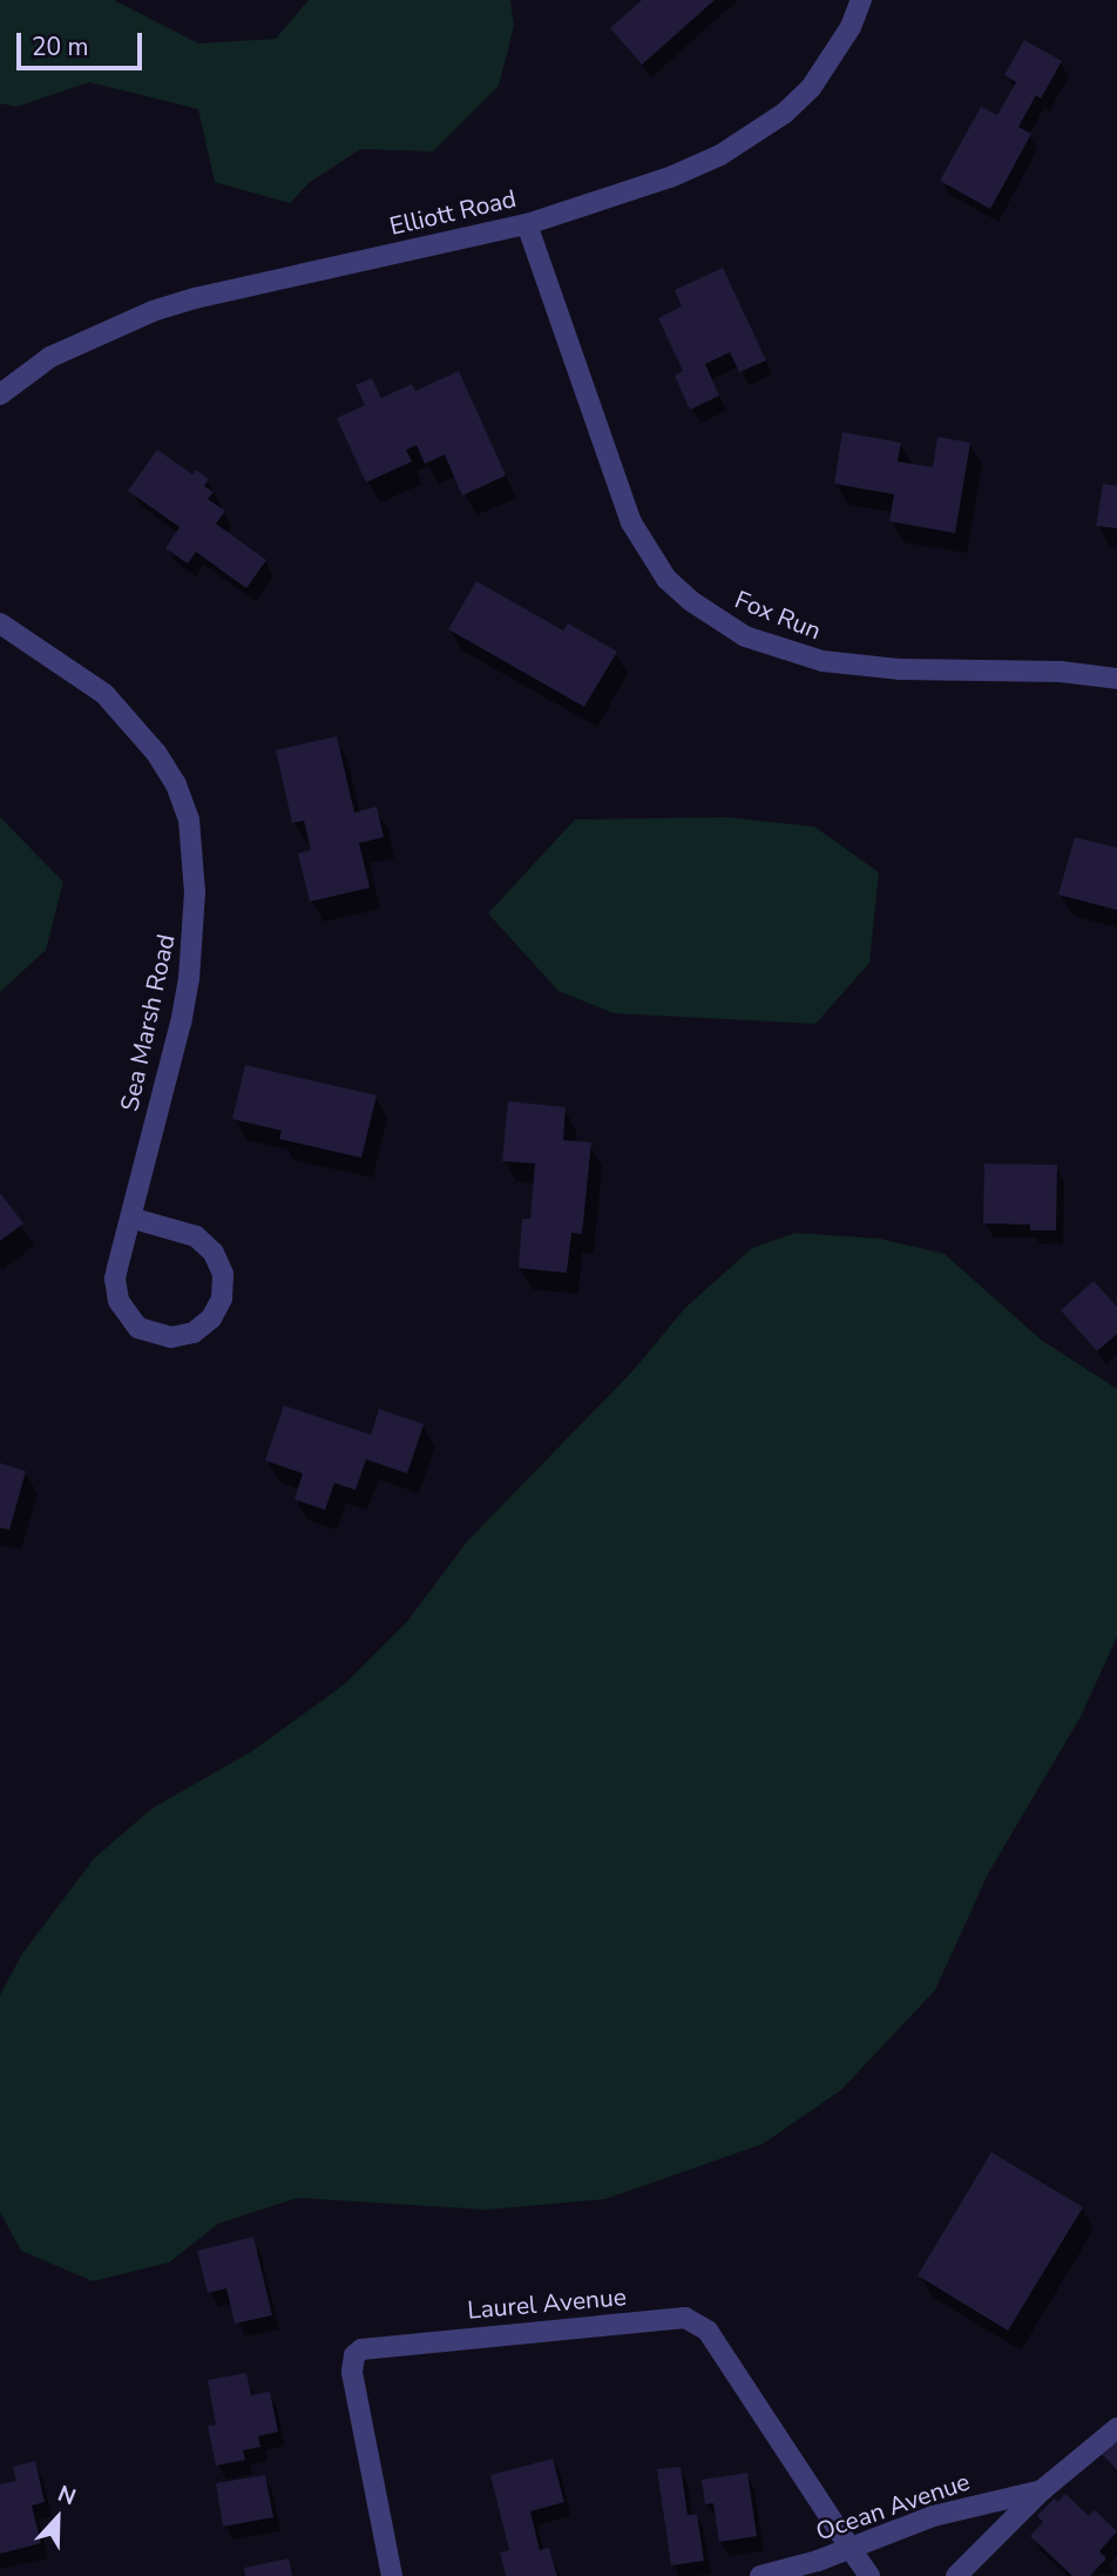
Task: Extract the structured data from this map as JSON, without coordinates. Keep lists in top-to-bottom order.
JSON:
{
  "streets": {
    "street": [
      "Elliott Road",
      "Fox Run",
      "Sea Marsh Road",
      "Laurel Avenue",
      "Ocean Avenue"
    ]
  },
  "crossings": [
    ["Elliott Road", "Fox Run"],
    ["Laurel Avenue", "Ocean Avenue"]
  ],
  "scale_bar": "20 m",
  "north": "top"
}
